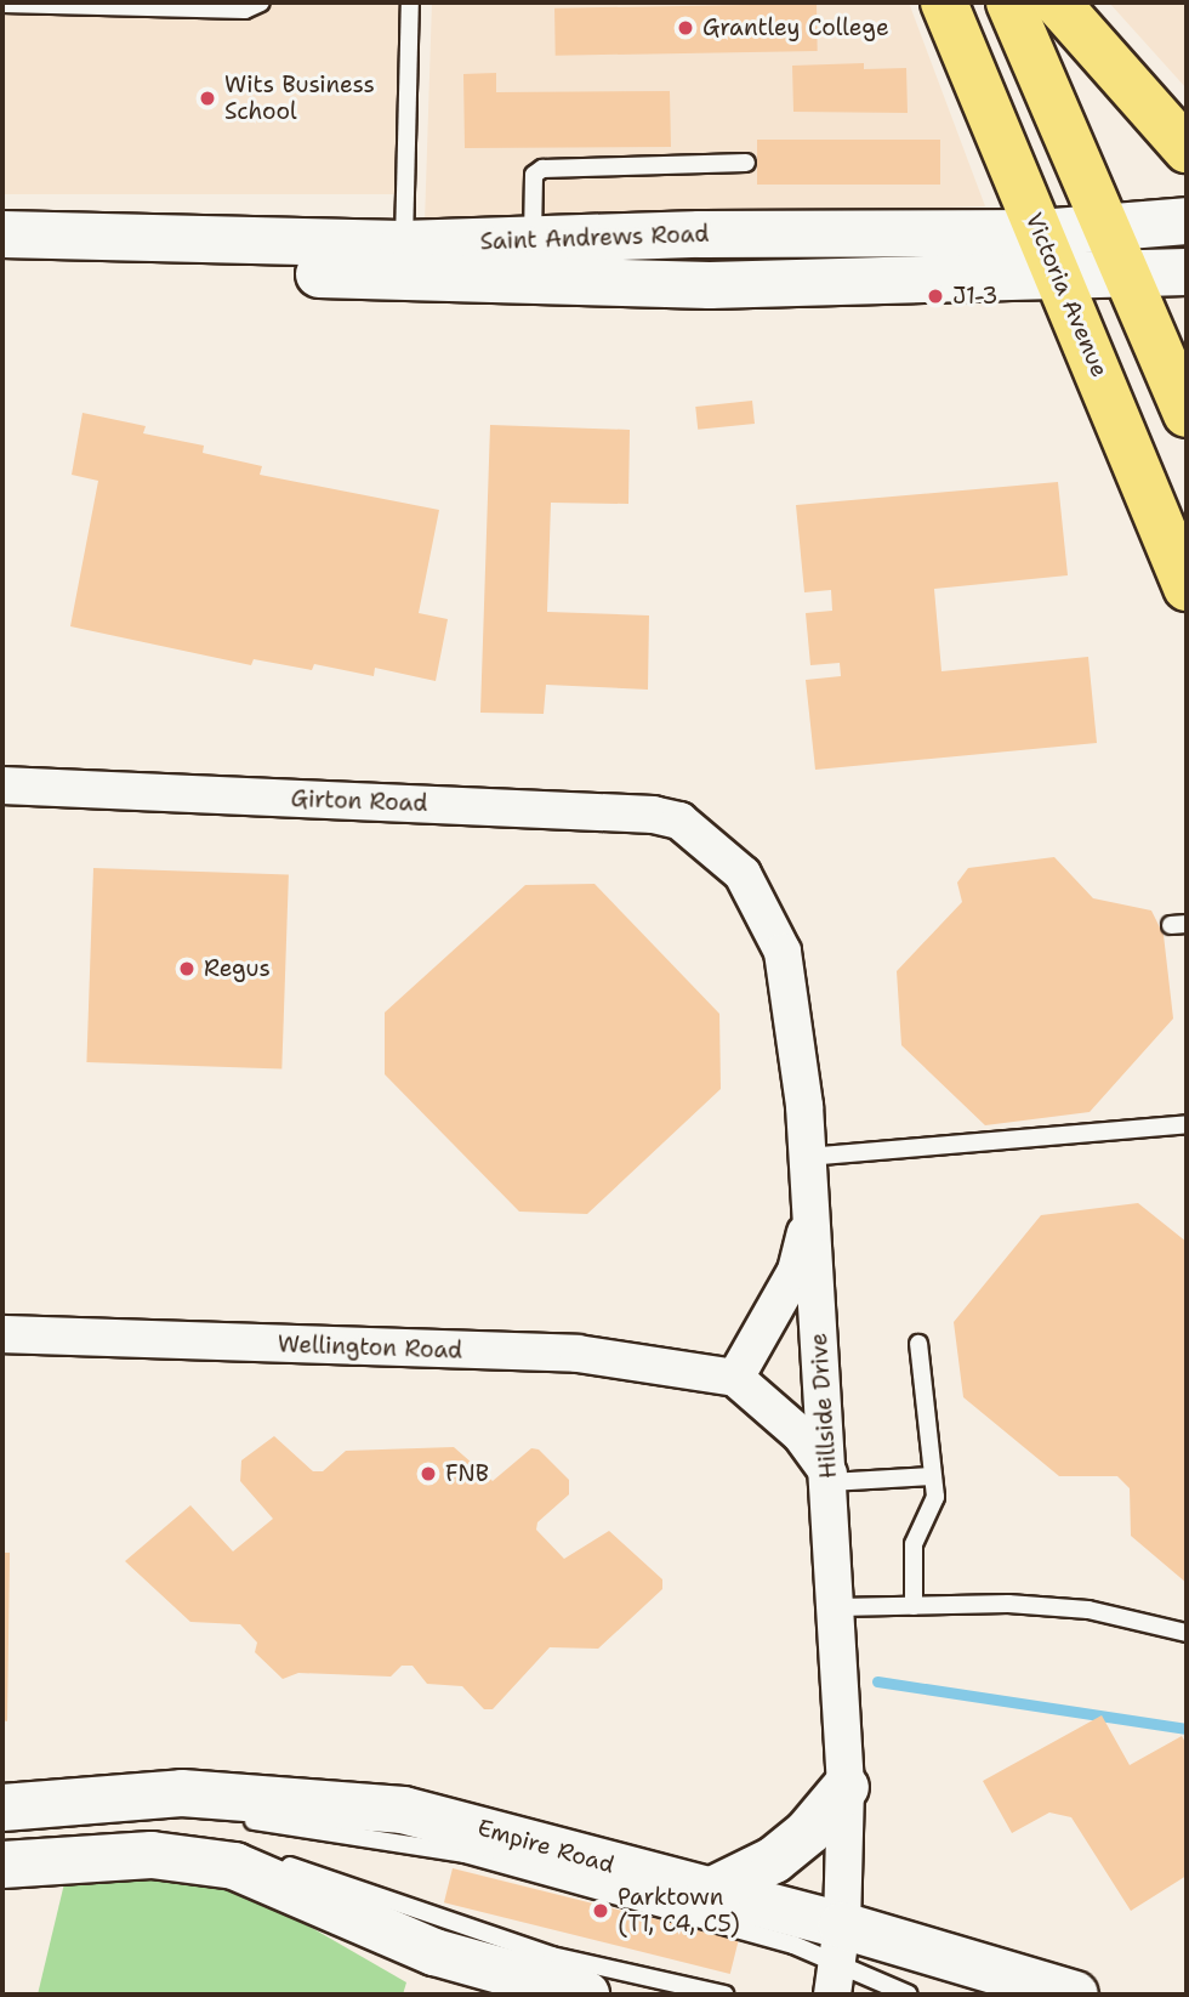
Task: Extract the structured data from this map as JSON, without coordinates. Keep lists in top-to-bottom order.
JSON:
{
  "streets": {
    "main road": ["Saint Andrews Road", "Victoria Avenue", "Empire Road"],
    "street": ["Girton Road", "Wellington Road", "Hillside Drive"]
  },
  "crossings": [
    ["Saint Andrews Road", "Victoria Avenue"],
    ["Girton Road", "Hillside Drive"],
    ["Hillside Drive", "Empire Road"]
  ],
  "places": [
    "Grantley College",
    "Wits Business School",
    "J1-3",
    "Regus",
    "FNB",
    "Parktown (T1, C4, C5)"
  ]
}
